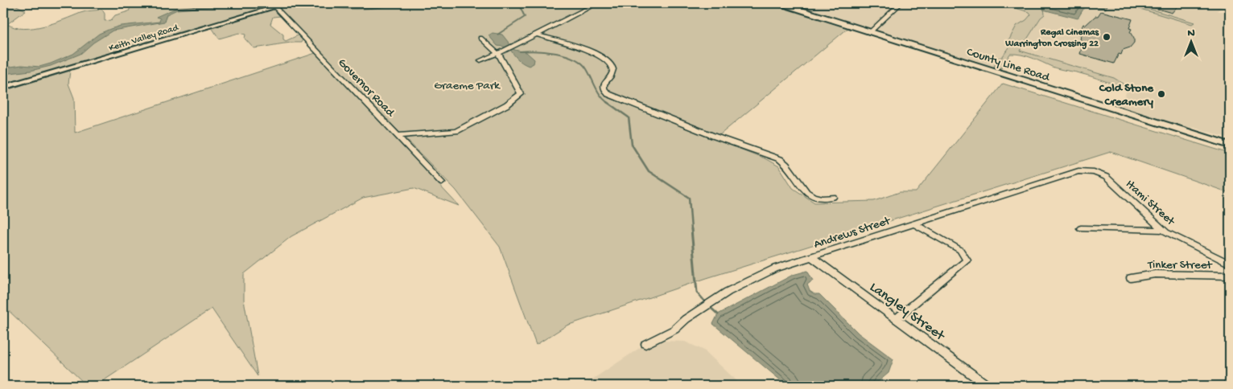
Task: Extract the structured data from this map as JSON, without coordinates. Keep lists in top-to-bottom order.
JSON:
{
  "streets": {
    "main road": ["County Line Road"],
    "street": [
      "Keith Valley Road",
      "Governor Road",
      "Itami Street",
      "Andrews Street",
      "Tinker Street",
      "Langley Street"
    ]
  },
  "crossings": [
    ["Keith Valley Road", "Governor Road"],
    ["Itami Street", "Andrews Street"],
    ["Andrews Street", "Langley Street"]
  ],
  "parks": ["Graeme Park"],
  "places": ["Regal Cinemas Warrington Crossing 22", "Cold Stone Creamery"],
  "north": "top"
}
